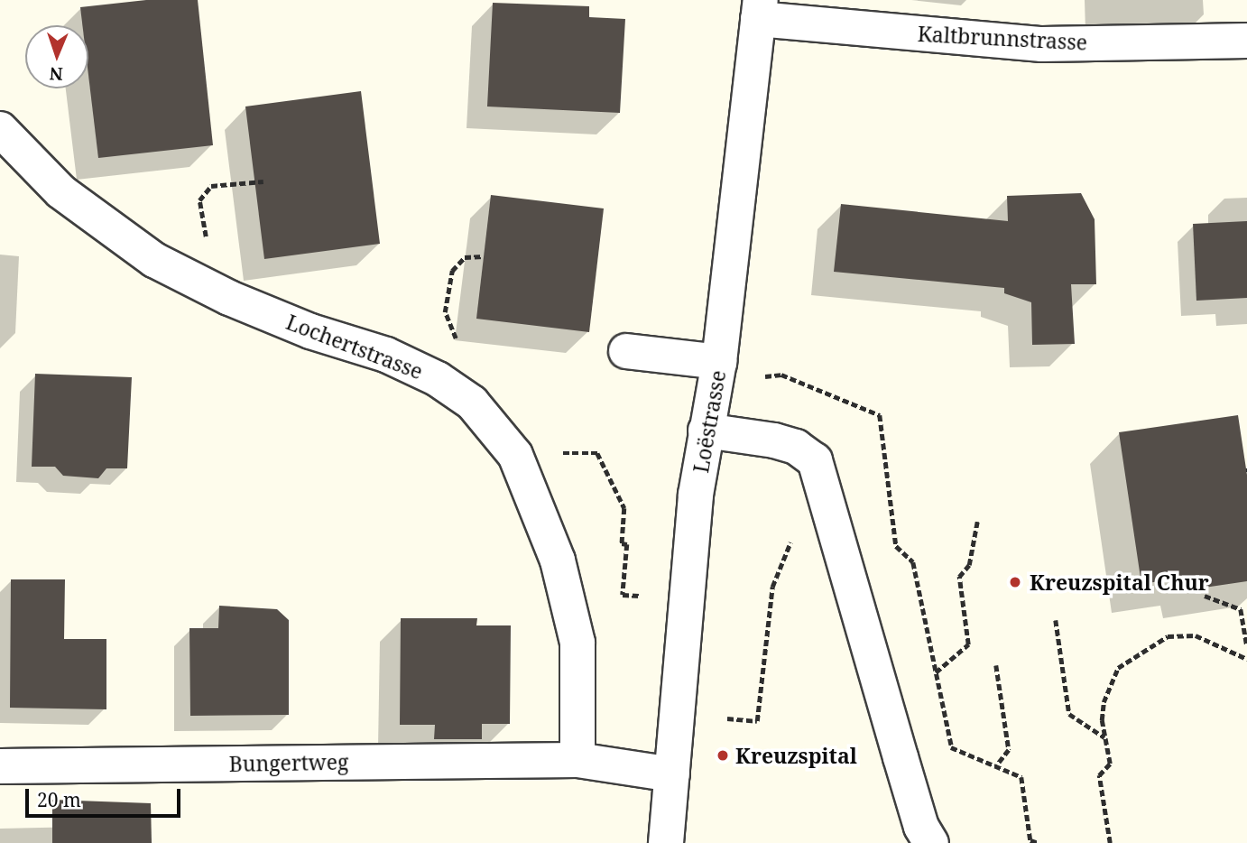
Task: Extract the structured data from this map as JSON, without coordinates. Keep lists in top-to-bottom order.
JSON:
{
  "streets": {
    "street": [
      "Kaltbrunnstrasse",
      "Lochertstrasse",
      "Loëstrasse",
      "Bungertweg"
    ]
  },
  "crossings": [
    ["Kaltbrunnstrasse", "Loëstrasse"],
    ["Lochertstrasse", "Bungertweg"]
  ],
  "places": ["Kreuzspital Chur", "Kreuzspital"],
  "scale_bar": "20 m",
  "north": "bottom"
}
